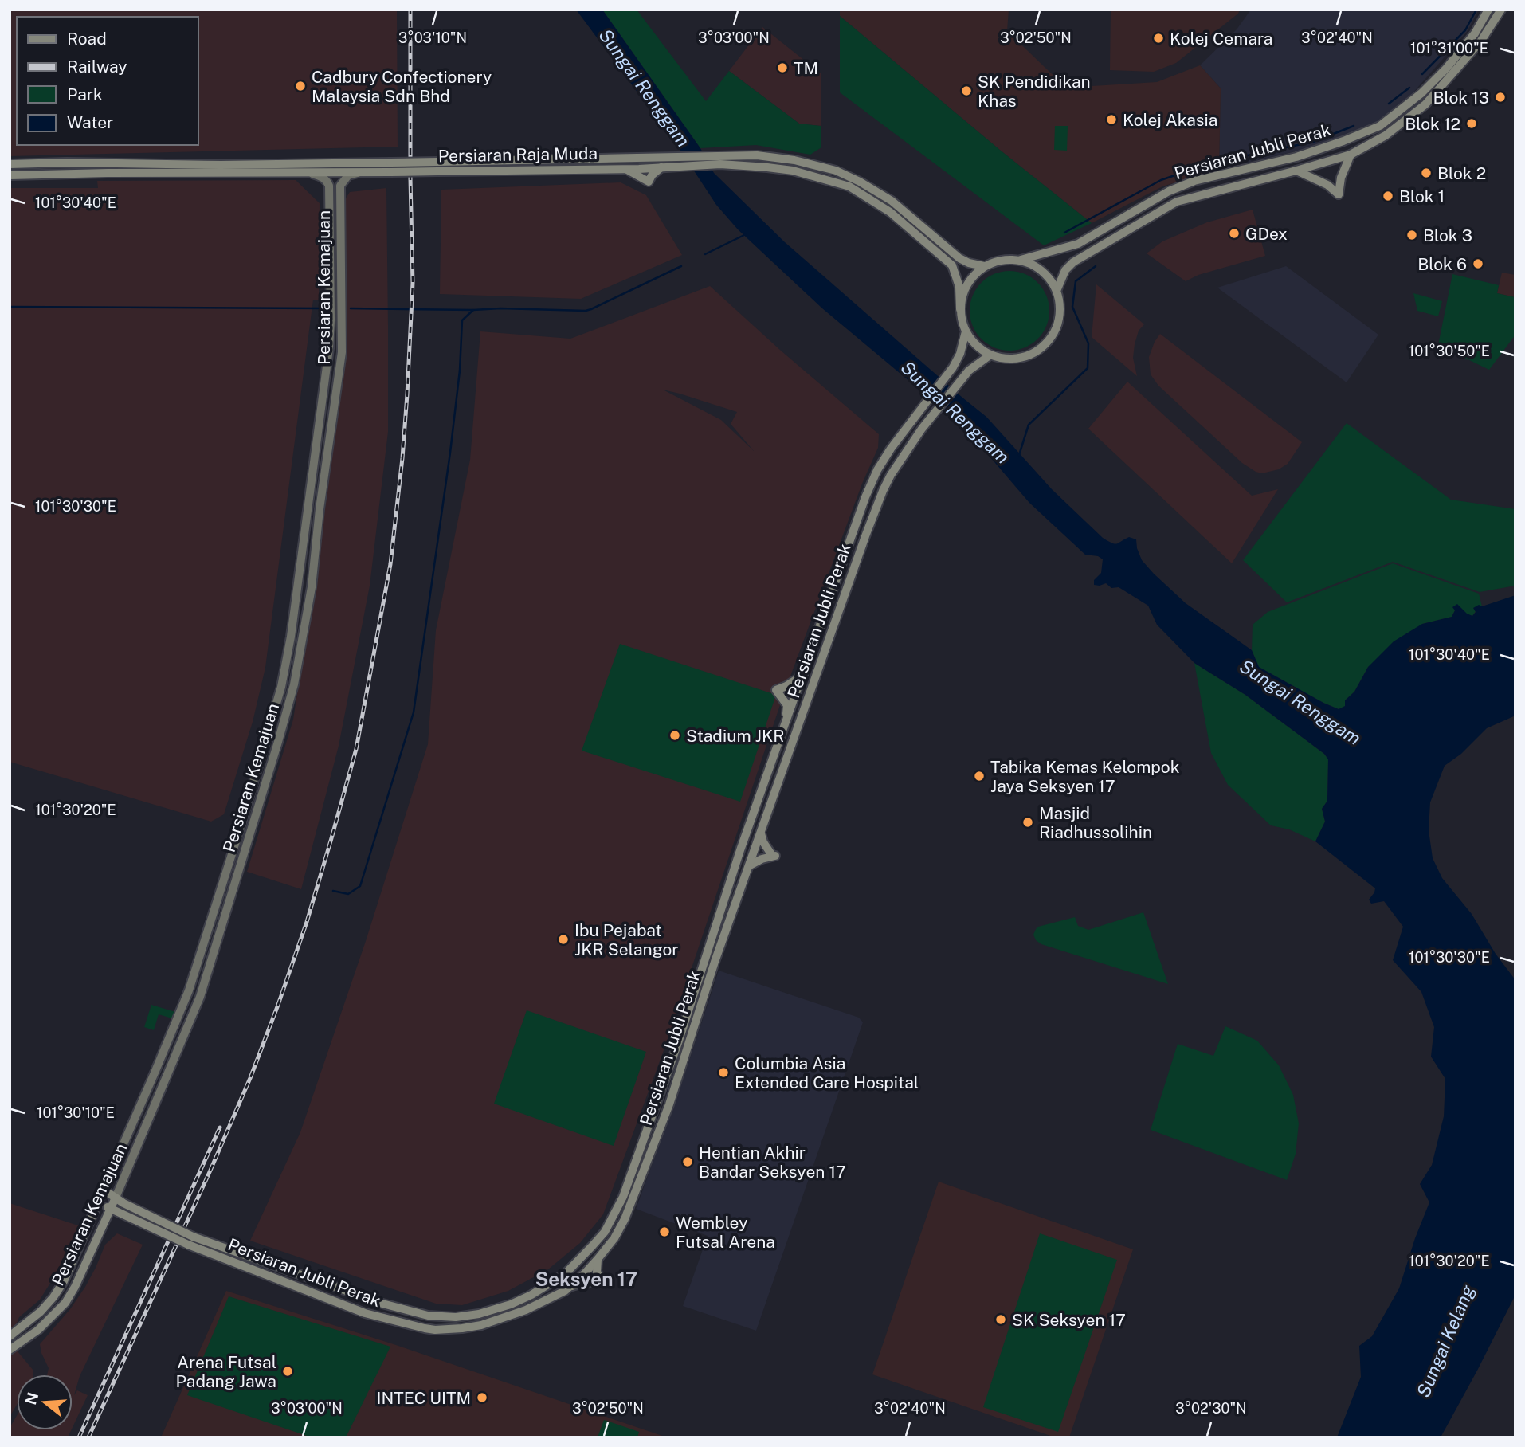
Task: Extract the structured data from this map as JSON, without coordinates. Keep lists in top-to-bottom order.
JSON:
{
  "streets": {
    "main road": ["Persiaran Jubli Perak", "Persiaran Raja Muda", "Persiaran Kemajuan"]
  },
  "crossings": [
    ["Persiaran Jubli Perak", "Persiaran Raja Muda"],
    ["Persiaran Jubli Perak", "Persiaran Kemajuan"],
    ["Persiaran Raja Muda", "Persiaran Kemajuan"]
  ],
  "districts": ["Seksyen 17"],
  "water": ["Sungai Renggam", "Sungai Kelang"],
  "places": [
    "Kolej Cemara",
    "TM",
    "Cadbury Confectionery Malaysia Sdn Bhd",
    "SK Pendidikan Khas",
    "Blok 13",
    "Kolej Akasia",
    "Blok 12",
    "Blok 2",
    "Blok 1",
    "GDex",
    "Blok 3",
    "Blok 6",
    "Stadium JKR",
    "Tabika Kemas Kelompok Jaya Seksyen 17",
    "Masjid Riadhussolihin",
    "Ibu Pejabat JKR Selangor",
    "Columbia Asia Extended Care Hospital",
    "Hentian Akhir Bandar Seksyen 17",
    "Wembley Futsal Arena",
    "SK Seksyen 17",
    "Arena Futsal Padang Jawa",
    "INTEC UITM"
  ],
  "legend": [
    "Road",
    "Railway",
    "Park",
    "Water"
  ],
  "north": "left",
  "coordinates": [
    "3°03'10\"N",
    "3°03'00\"N",
    "3°02'50\"N",
    "3°02'40\"N",
    "101°31'00\"E",
    "101°30'40\"E",
    "101°30'50\"E",
    "101°30'30\"E",
    "101°30'20\"E",
    "101°30'10\"E",
    "3°02'30\"N"
  ]
}
